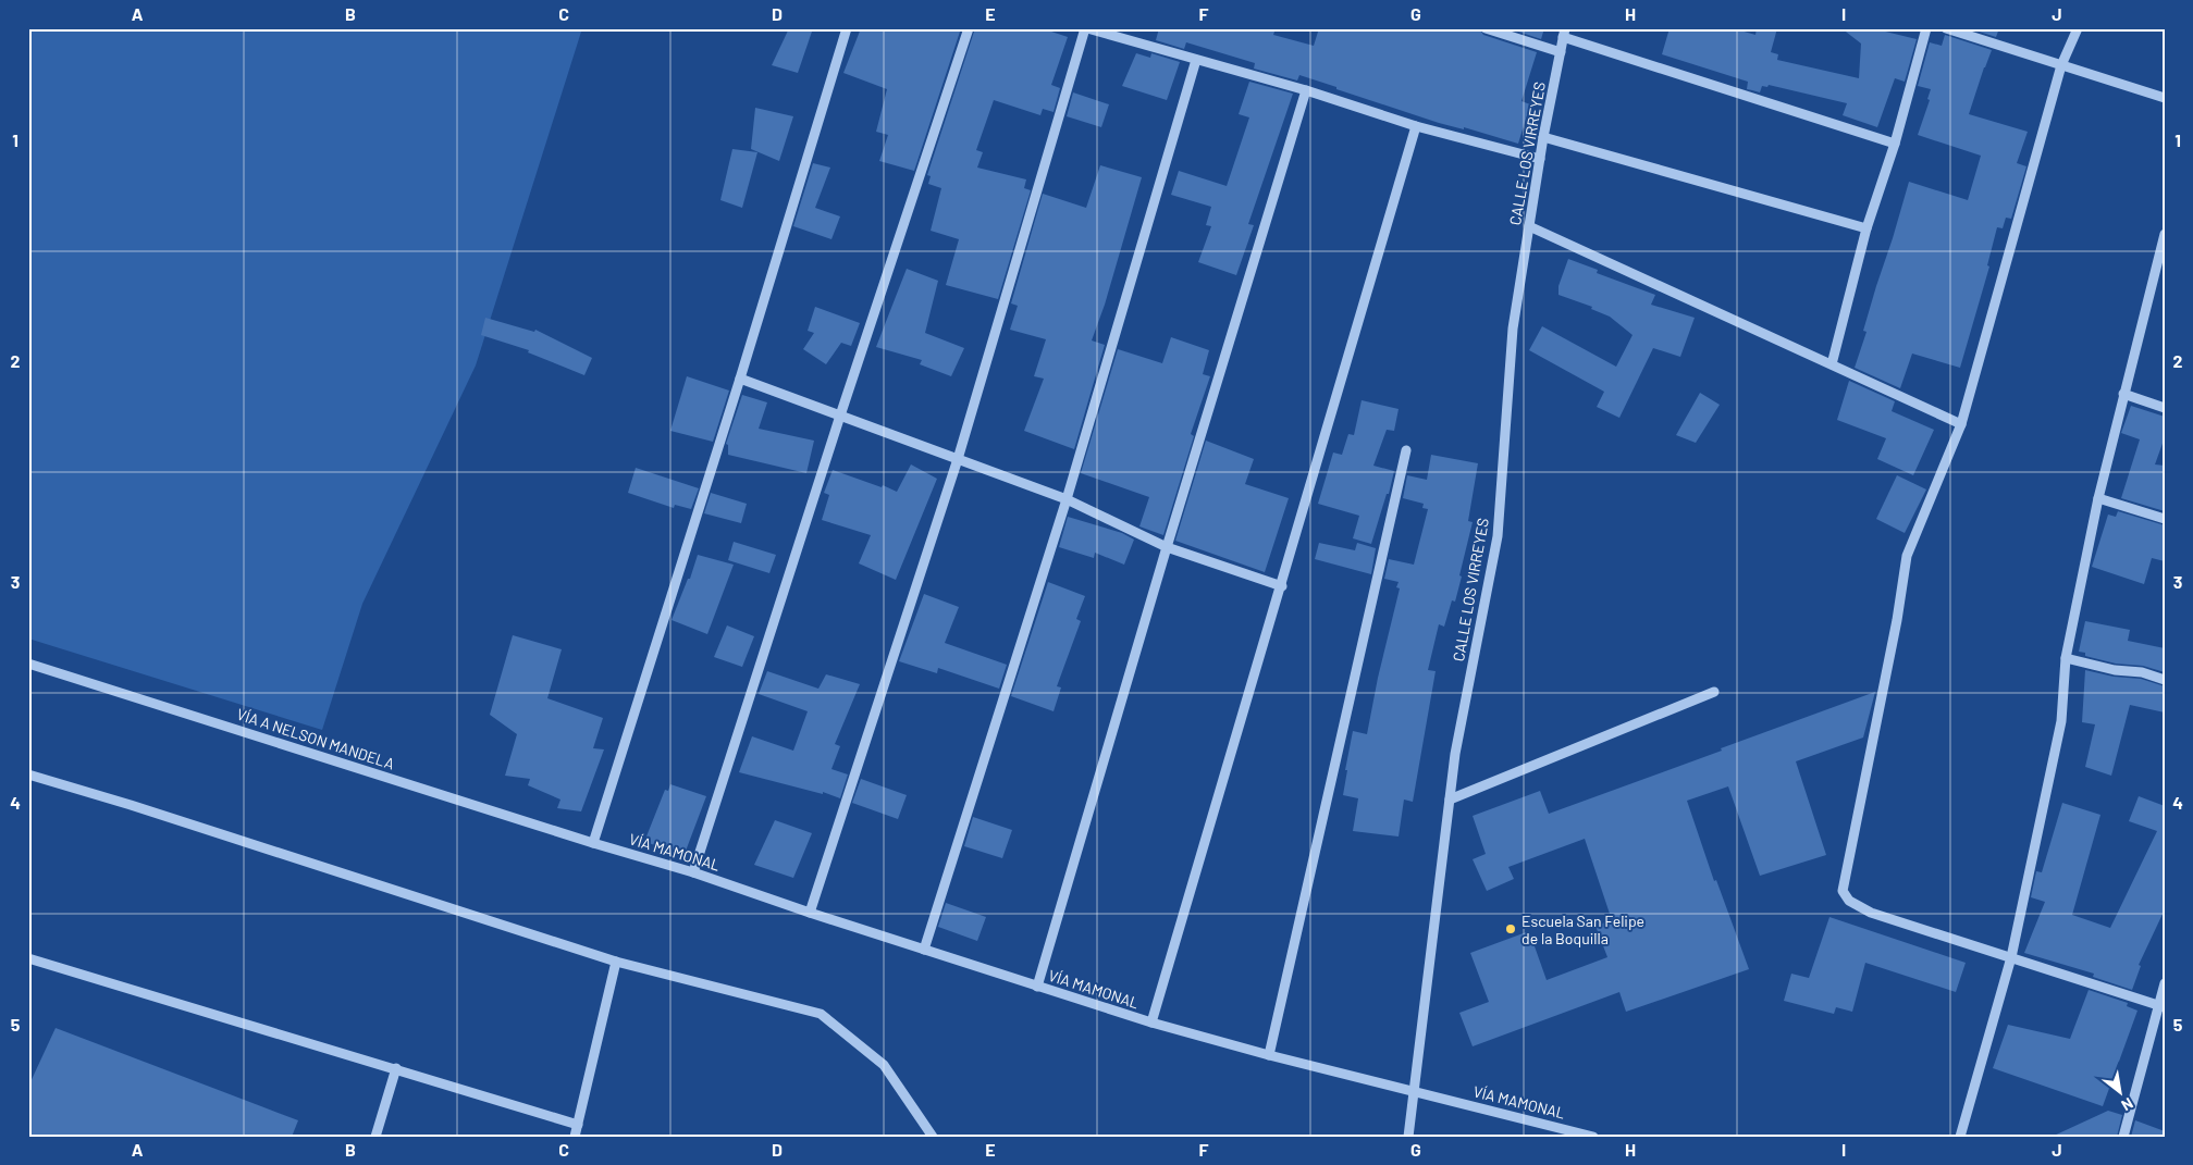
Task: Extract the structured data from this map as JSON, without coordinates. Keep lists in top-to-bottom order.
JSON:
{
  "streets": {
    "street": ["CALLE LOS VIRREYES", "VÍA A NELSON MANDELA", "VÍA MAMONAL"]
  },
  "crossings": [
    ["CALLE LOS VIRREYES", "VÍA MAMONAL"],
    ["VÍA A NELSON MANDELA", "VÍA MAMONAL"]
  ],
  "places": ["Escuela San Felipe de la Boquilla"],
  "north": "bottom right",
  "grid": {
    "columns": [
      "A",
      "B",
      "C",
      "D",
      "E",
      "F",
      "G",
      "H",
      "I",
      "J"
    ],
    "rows": [
      "1",
      "2",
      "3",
      "4",
      "5"
    ]
  }
}
